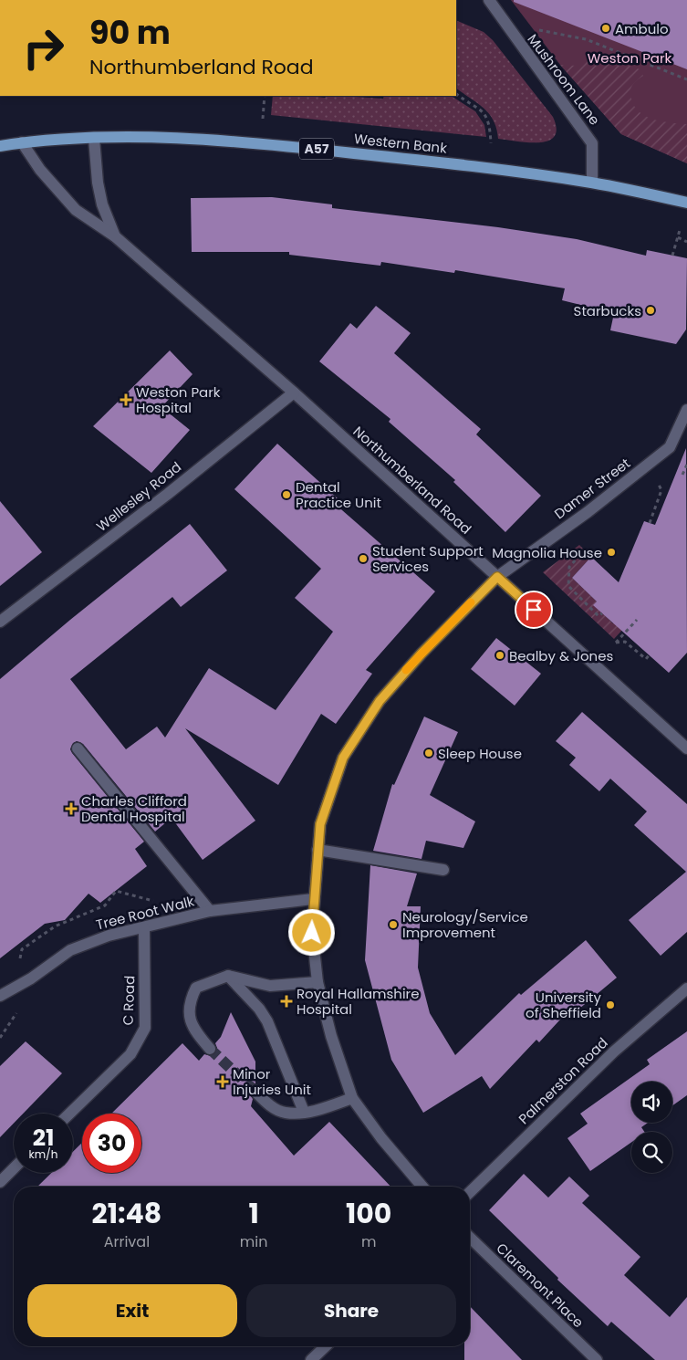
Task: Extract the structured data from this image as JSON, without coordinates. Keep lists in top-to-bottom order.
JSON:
{
  "streets": {
    "main road": ["Western Bank", "A57"],
    "street": [
      "Mushroom Lane",
      "Northumberland Road",
      "Damer Street",
      "Wellesley Road",
      "Tree Root Walk",
      "C Road",
      "Palmerston Road",
      "Claremont Place"
    ]
  },
  "crossings": [
    ["Mushroom Lane", "Western Bank"],
    ["Western Bank", "Northumberland Road"],
    ["Northumberland Road", "Damer Street"],
    ["Northumberland Road", "Wellesley Road"],
    ["Damer Street", "Tree Root Walk"],
    ["Tree Root Walk", "C Road"]
  ],
  "parks": ["Weston Park"],
  "places": {
    "other": [
      "Ambulo",
      "Starbucks",
      "Dental Practice Unit",
      "Magnolia House",
      "Student Support Services",
      "Bealby & Jones",
      "Sleep House",
      "Neurology/Service Improvement",
      "University of Sheffield"
    ],
    "health": [
      "Weston Park Hospital",
      "Charles Clifford Dental Hospital",
      "Royal Hallamshire Hospital",
      "Minor Injuries Unit"
    ]
  },
  "page": {
    "turn": ["90 m", "Northumberland Road"],
    "speed": "21 km/h",
    "limit": "30",
    "eta": [
      "21:48",
      "Arrival",
      "1",
      "min",
      "100",
      "m"
    ],
    "buttons": ["Exit", "Share"]
  }
}
